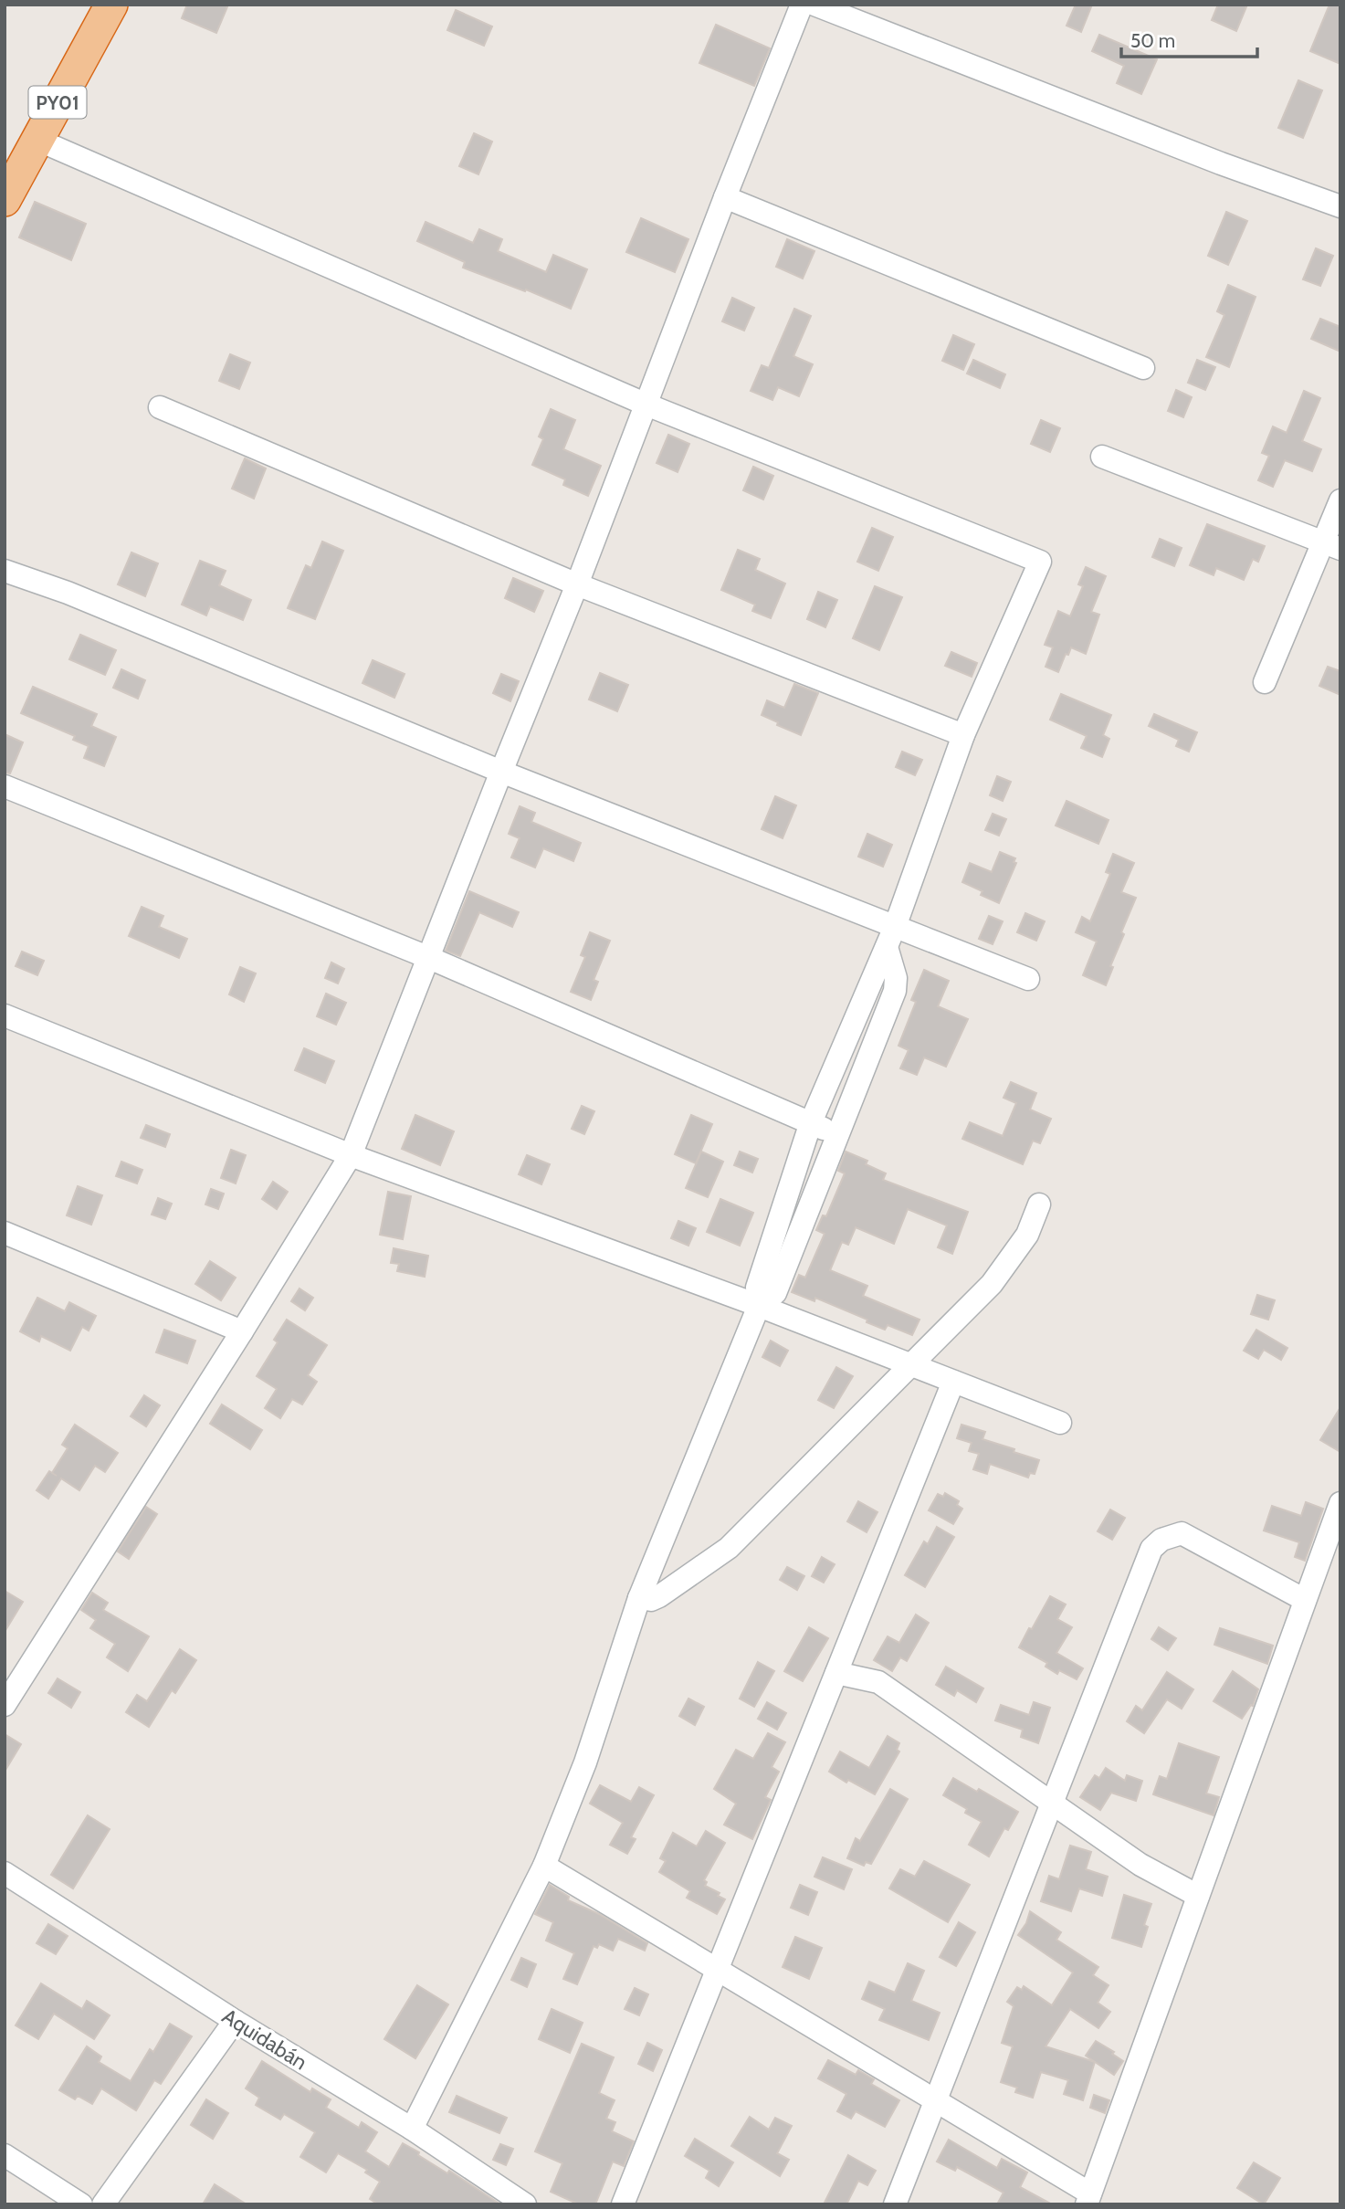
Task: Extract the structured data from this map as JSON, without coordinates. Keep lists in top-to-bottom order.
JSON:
{
  "streets": {
    "highway": ["PY01"],
    "street": ["Aquidabán"]
  },
  "scale_bar": "50 m"
}
